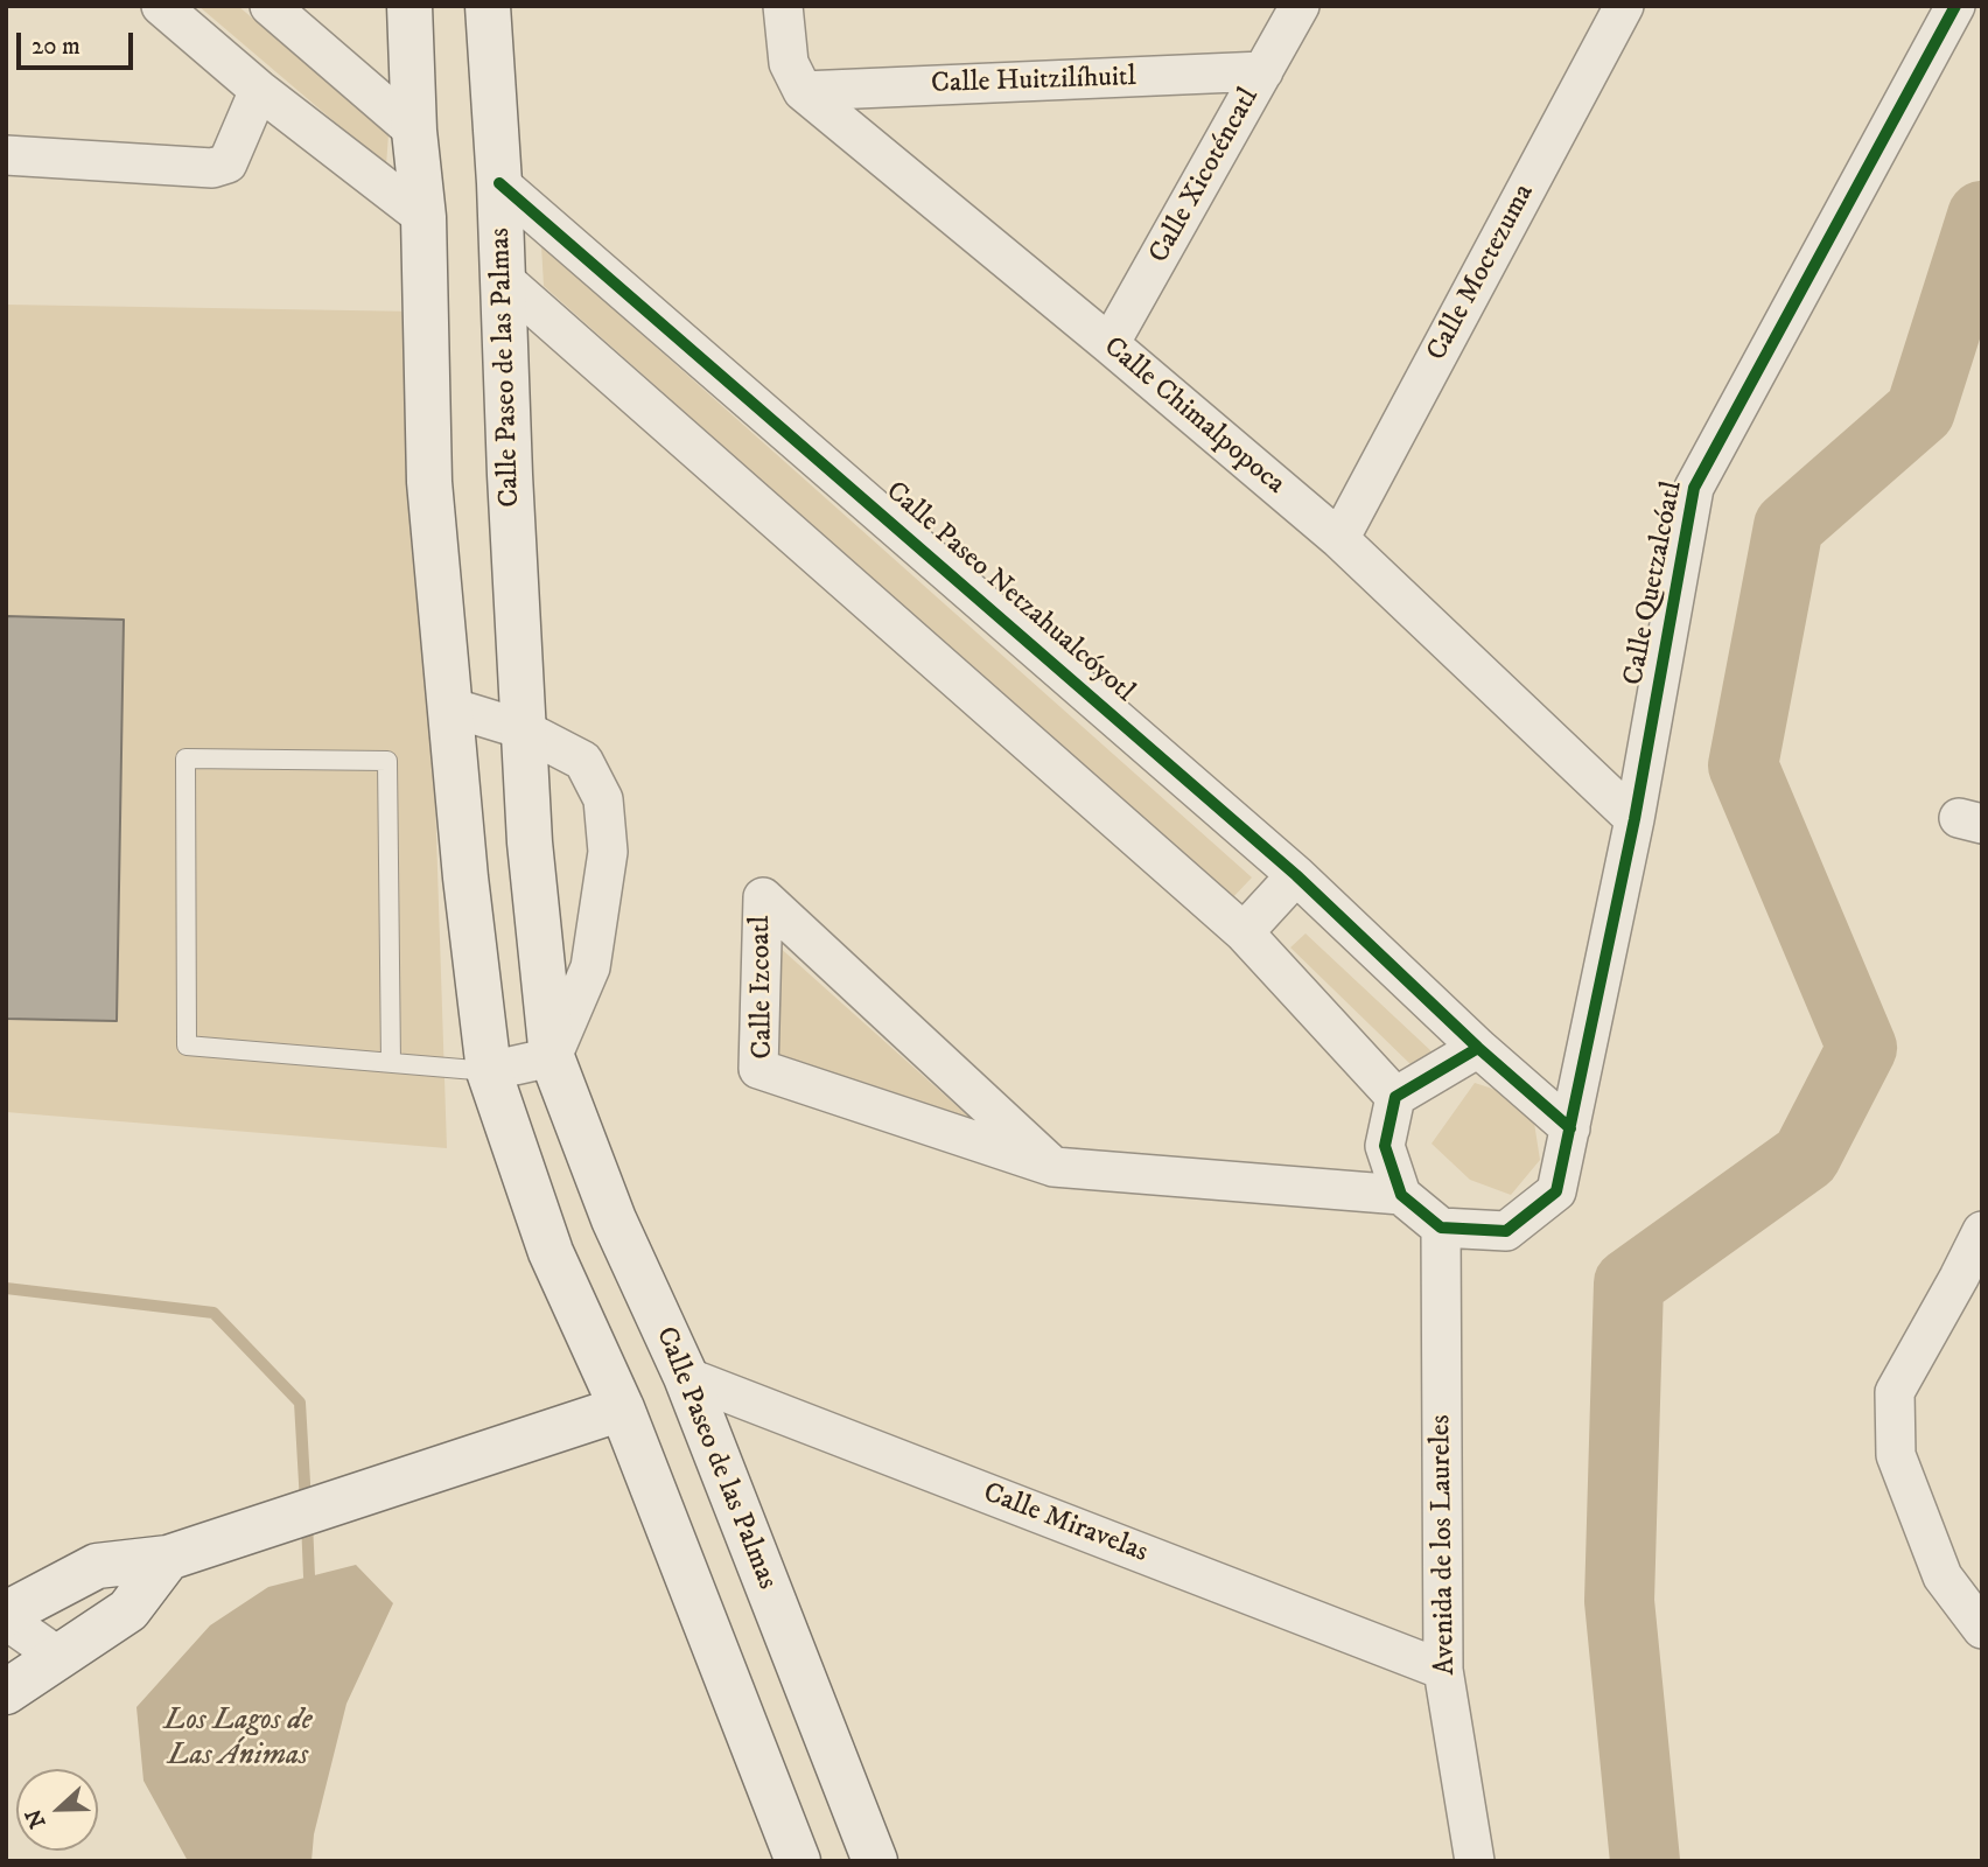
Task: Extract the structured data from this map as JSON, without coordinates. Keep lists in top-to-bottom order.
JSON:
{
  "streets": {
    "main road": ["Calle Paseo de las Palmas"],
    "street": [
      "Calle Huitzilíhuitl",
      "Calle Xicoténcatl",
      "Calle Moctezuma",
      "Calle Chimalpopoca",
      "Calle Quetzalcóatl",
      "Calle Paseo Netzahualcóyotl",
      "Calle Izcoatl",
      "Calle Miravelas",
      "Avenida de los Laureles"
    ]
  },
  "crossings": [
    ["Calle Huitzilíhuitl", "Calle Xicoténcatl"],
    ["Calle Huitzilíhuitl", "Calle Chimalpopoca"],
    ["Calle Xicoténcatl", "Calle Chimalpopoca"],
    ["Calle Moctezuma", "Calle Chimalpopoca"],
    ["Calle Paseo de las Palmas", "Calle Paseo Netzahualcóyotl"],
    ["Calle Paseo de las Palmas", "Calle Miravelas"],
    ["Calle Chimalpopoca", "Calle Quetzalcóatl"],
    ["Calle Quetzalcóatl", "Calle Paseo Netzahualcóyotl"],
    ["Calle Quetzalcóatl", "Calle Izcoatl"],
    ["Calle Quetzalcóatl", "Avenida de los Laureles"],
    ["Calle Paseo Netzahualcóyotl", "Calle Izcoatl"],
    ["Calle Paseo Netzahualcóyotl", "Avenida de los Laureles"],
    ["Calle Izcoatl", "Avenida de los Laureles"],
    ["Calle Miravelas", "Avenida de los Laureles"]
  ],
  "water": ["Los Lagos de Las Ánimas"],
  "scale_bar": "20 m",
  "north": "left"
}
